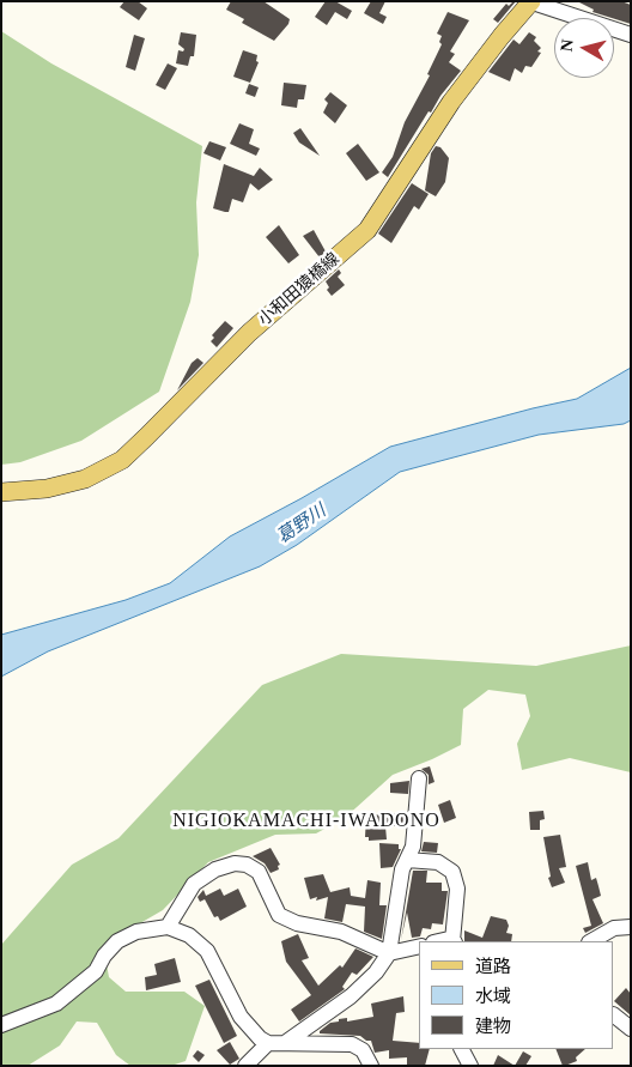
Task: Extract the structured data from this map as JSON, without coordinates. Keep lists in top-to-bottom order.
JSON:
{
  "streets": {
    "main road": ["小和田猿橋線"]
  },
  "districts": ["NIGIOKAMACHI-IWADONO"],
  "water": ["葛野川"],
  "legend": ["道路", "水域", "建物"],
  "north": "left"
}
